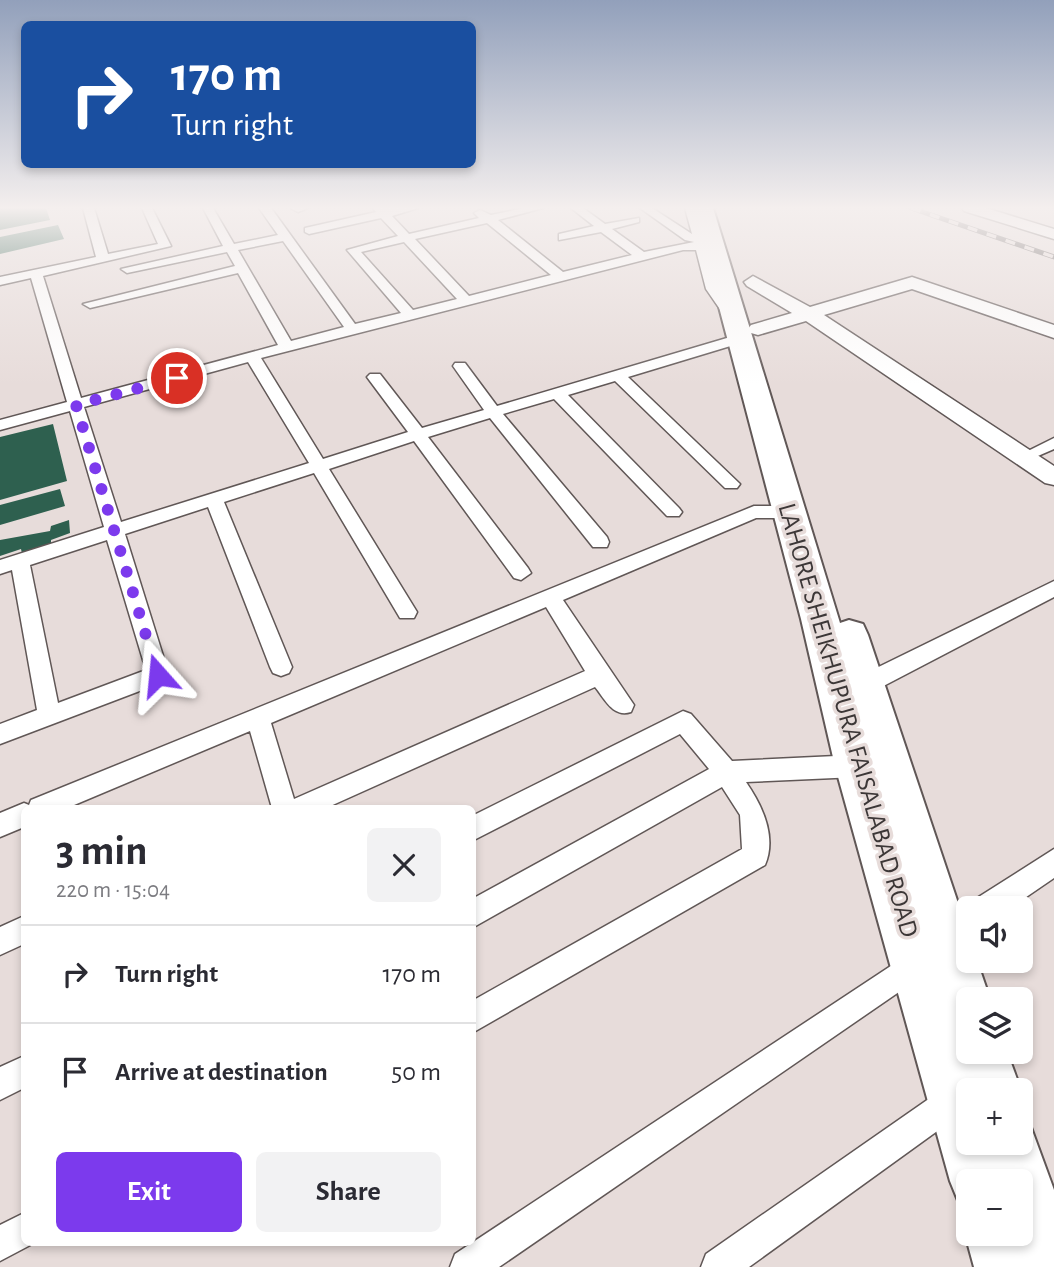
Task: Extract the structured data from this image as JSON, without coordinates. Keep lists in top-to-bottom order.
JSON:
{
  "streets": {
    "highway": ["LAHORE SHEIKHUPURA FAISALABAD ROAD"]
  },
  "page": {
    "turn": ["170 m", "Turn right"],
    "heading": ["3 min", "220 m · 15:04"],
    "map_buttons": ["+", "−"],
    "list": [
      {
        "name": "Turn right",
        "value": "170 m"
      },
      {
        "name": "Arrive at destination",
        "value": "50 m"
      }
    ],
    "buttons": ["Exit", "Share"]
  }
}
